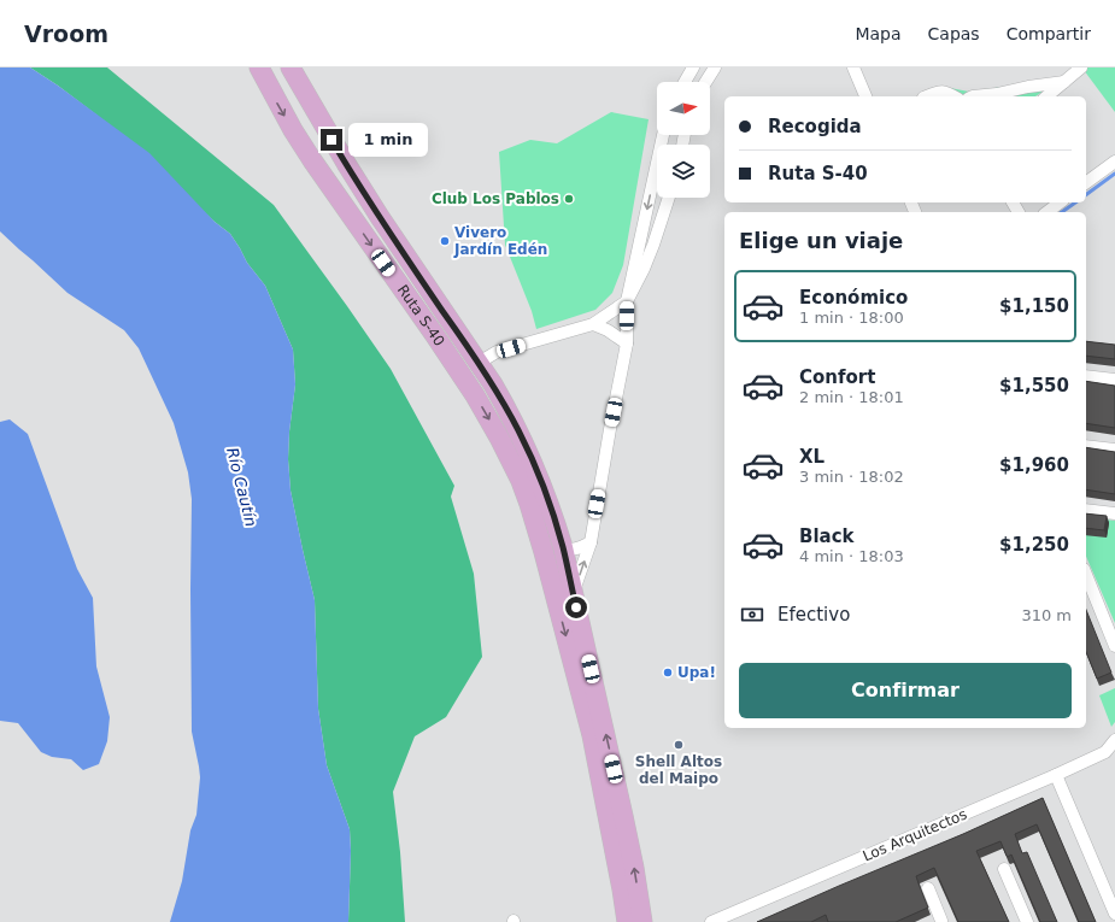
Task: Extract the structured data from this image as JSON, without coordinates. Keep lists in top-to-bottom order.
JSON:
{
  "streets": {
    "main road": ["Ruta S-40"],
    "street": ["Los Arquitectos"]
  },
  "water": ["Río Cautín"],
  "places": [
    "Club Los Pablos",
    "Vivero Jardín Edén",
    "Upa!",
    "Shell Altos del Maipo"
  ],
  "north": "right",
  "page": {
    "header": "Vroom",
    "nav": ["Mapa", "Capas", "Compartir"],
    "banner": ["Recogida", "Ruta S-40"],
    "bubble": "1 min",
    "heading": "Elige un viaje",
    "list": [
      {
        "name": "Económico",
        "note": "1 min · 18:00",
        "value": "$1,150"
      },
      {
        "name": "Confort",
        "note": "2 min · 18:01",
        "value": "$1,550"
      },
      {
        "name": "XL",
        "note": "3 min · 18:02",
        "value": "$1,960"
      },
      {
        "name": "Black",
        "note": "4 min · 18:03",
        "value": "$1,250"
      }
    ],
    "pay": ["Efectivo", "310 m"],
    "buttons": "Confirmar"
  }
}
